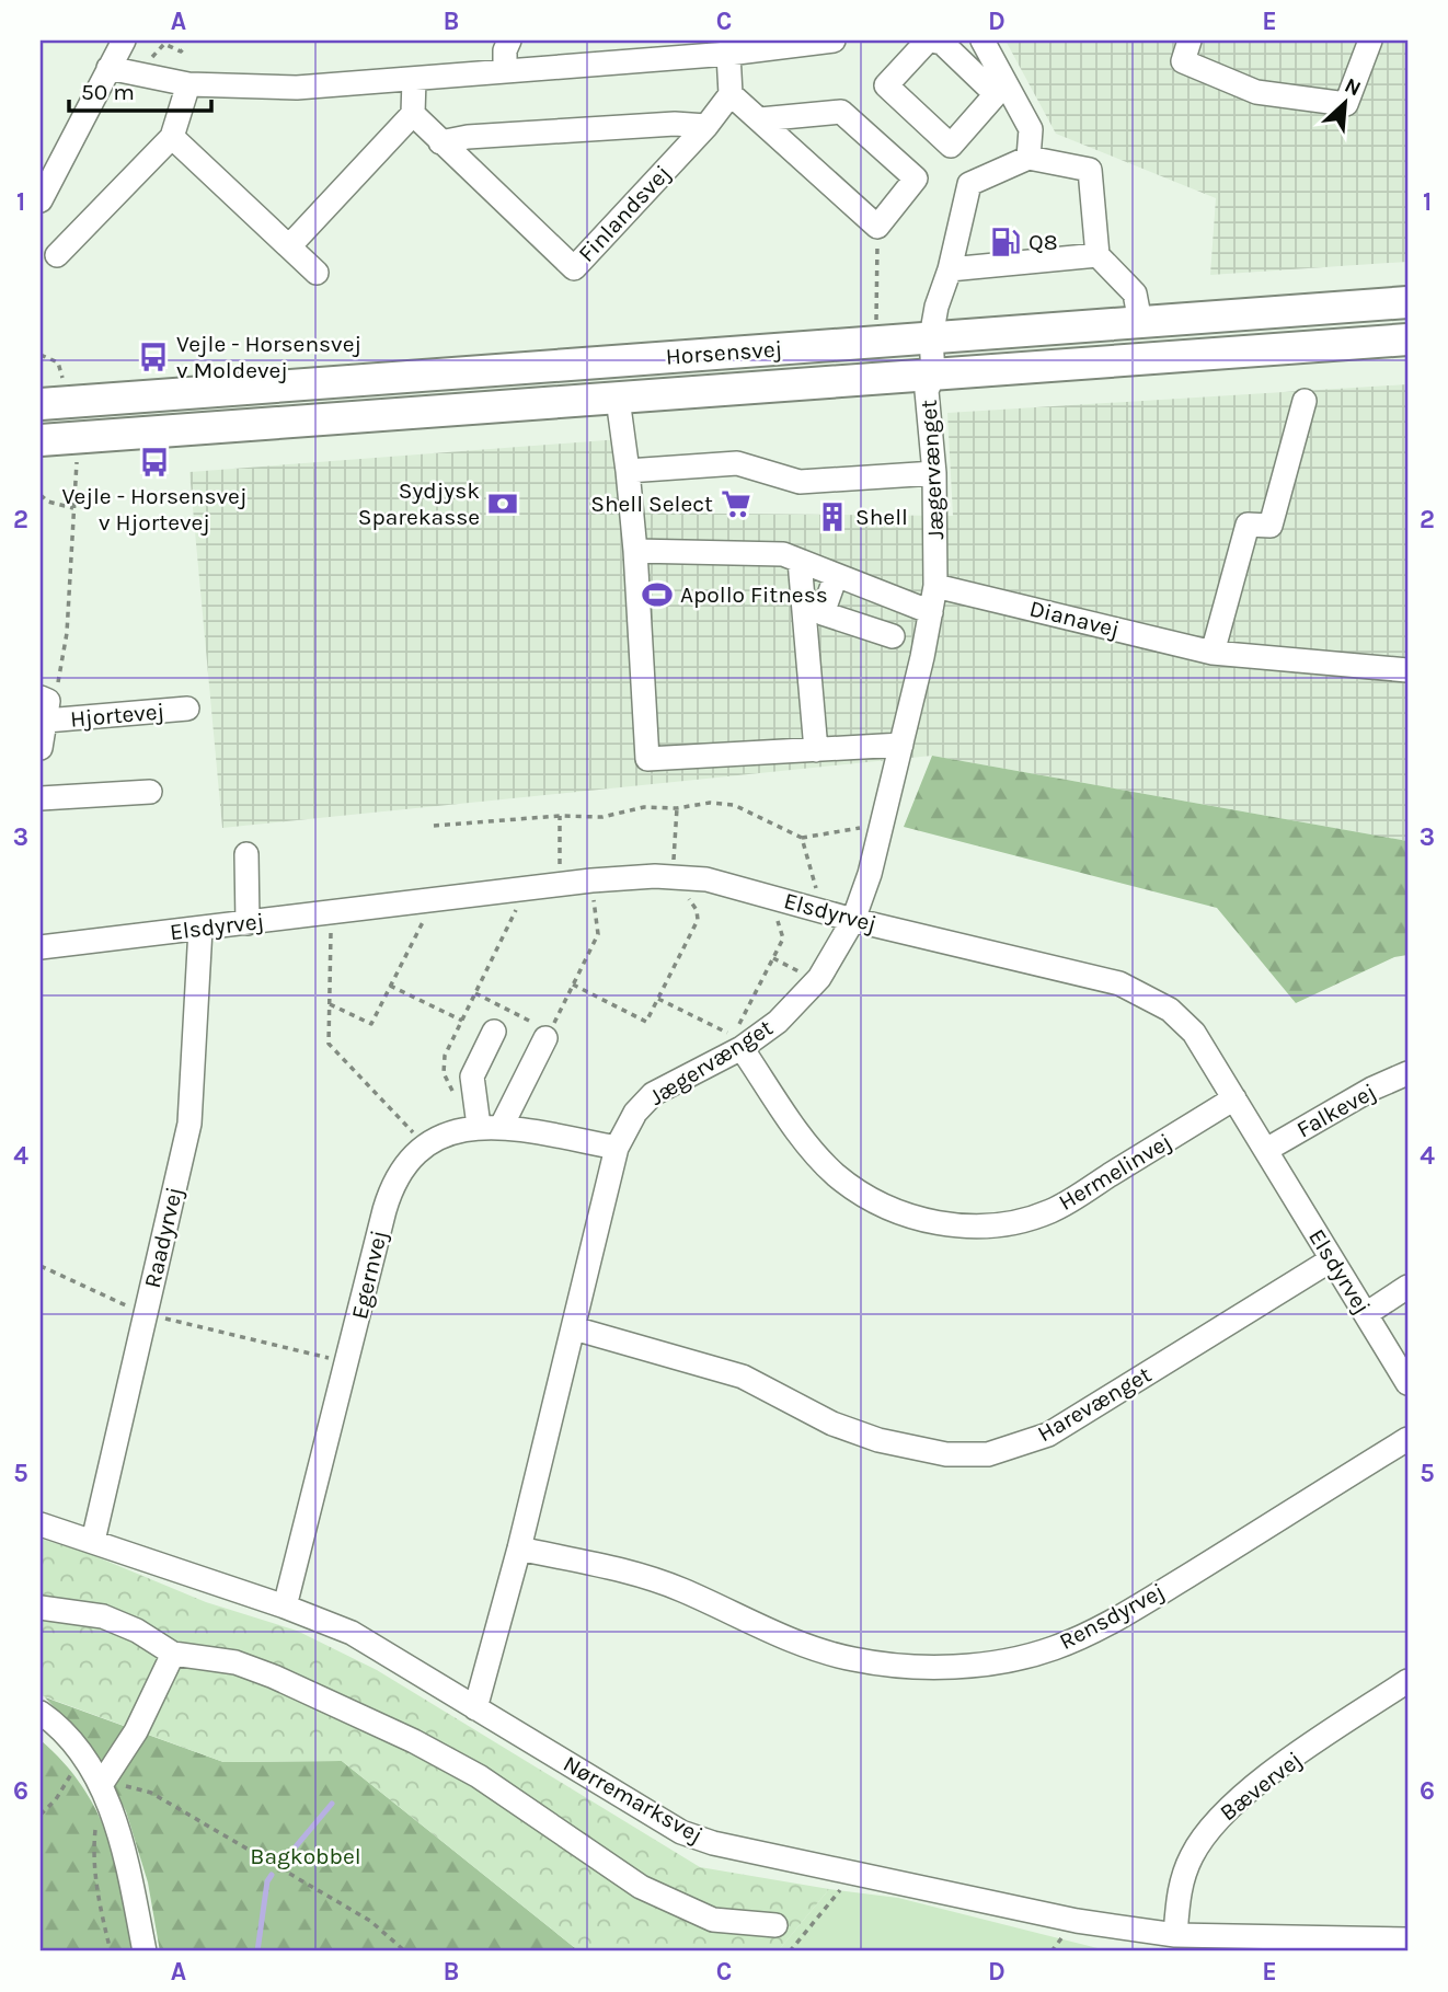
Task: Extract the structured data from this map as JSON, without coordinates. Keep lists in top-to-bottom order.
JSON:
{
  "streets": {
    "main road": ["Horsensvej"],
    "street": [
      "Finlandsvej",
      "Jægervænget",
      "Dianavej",
      "Hjortevej",
      "Elsdyrvej",
      "Falkevej",
      "Hermelinvej",
      "Raadyrvej",
      "Egernvej",
      "Harevænget",
      "Rensdyrvej",
      "Bævervej",
      "Nørremarksvej"
    ]
  },
  "crossings": [
    ["Horsensvej", "Jægervænget"],
    ["Jægervænget", "Dianavej"],
    ["Jægervænget", "Elsdyrvej"],
    ["Jægervænget", "Hermelinvej"],
    ["Jægervænget", "Harevænget"],
    ["Jægervænget", "Rensdyrvej"],
    ["Jægervænget", "Nørremarksvej"],
    ["Elsdyrvej", "Falkevej"],
    ["Elsdyrvej", "Hermelinvej"],
    ["Elsdyrvej", "Raadyrvej"],
    ["Elsdyrvej", "Harevænget"],
    ["Raadyrvej", "Nørremarksvej"],
    ["Egernvej", "Nørremarksvej"],
    ["Bævervej", "Nørremarksvej"]
  ],
  "parks": ["Bagkobbel"],
  "places": {
    "fuel station": ["Q8"],
    "bus stop": ["Vejle - Horsensvej v Moldevej", "Vejle - Horsensvej v Hjortevej"],
    "bank": ["Sydjysk Sparekasse"],
    "supermarket": ["Shell Select"],
    "building": ["Shell"],
    "sports": ["Apollo Fitness"]
  },
  "scale_bar": "50 m",
  "north": "top right",
  "grid": {
    "columns": [
      "A",
      "B",
      "C",
      "D",
      "E"
    ],
    "rows": [
      "1",
      "2",
      "3",
      "4",
      "5",
      "6"
    ]
  }
}
